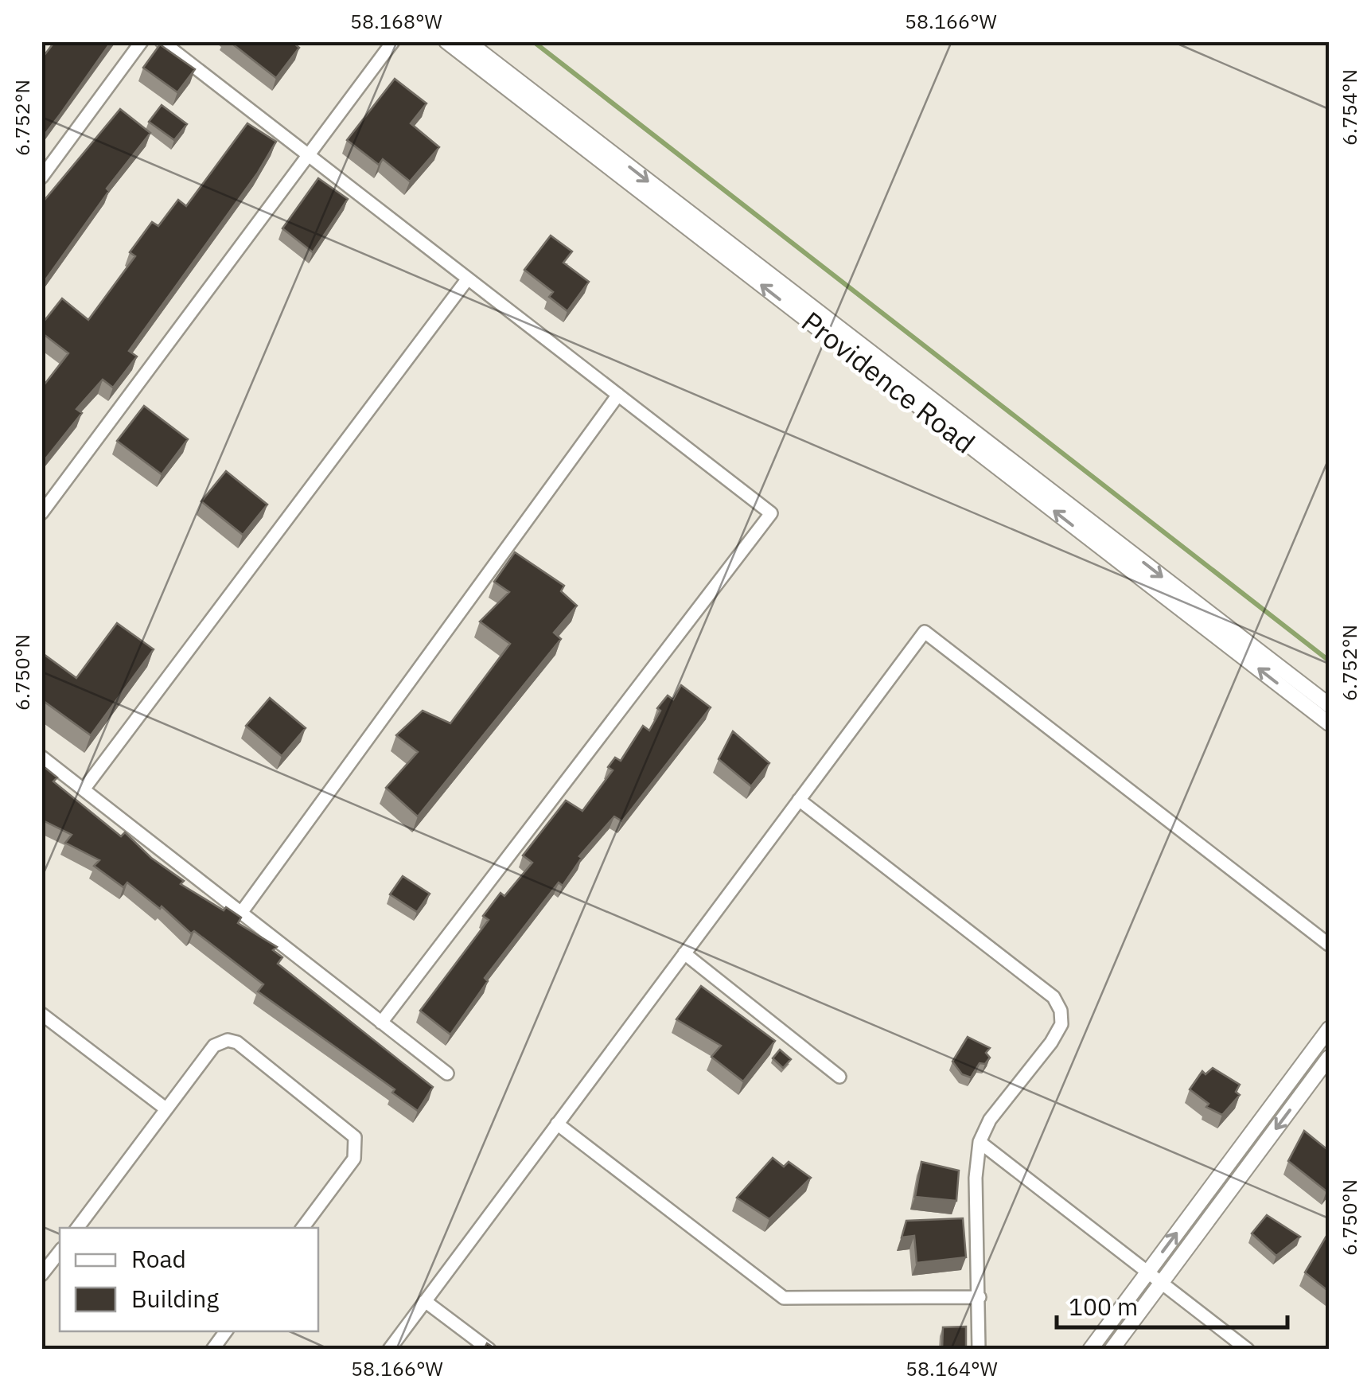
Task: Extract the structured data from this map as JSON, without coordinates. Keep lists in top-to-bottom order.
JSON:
{
  "streets": {
    "street": ["Providence Road"]
  },
  "legend": ["Road", "Building"],
  "scale_bar": "100 m",
  "coordinates": [
    "58.168°W",
    "58.166°W",
    "6.754°N",
    "6.752°N",
    "6.750°N",
    "58.164°W"
  ]
}
